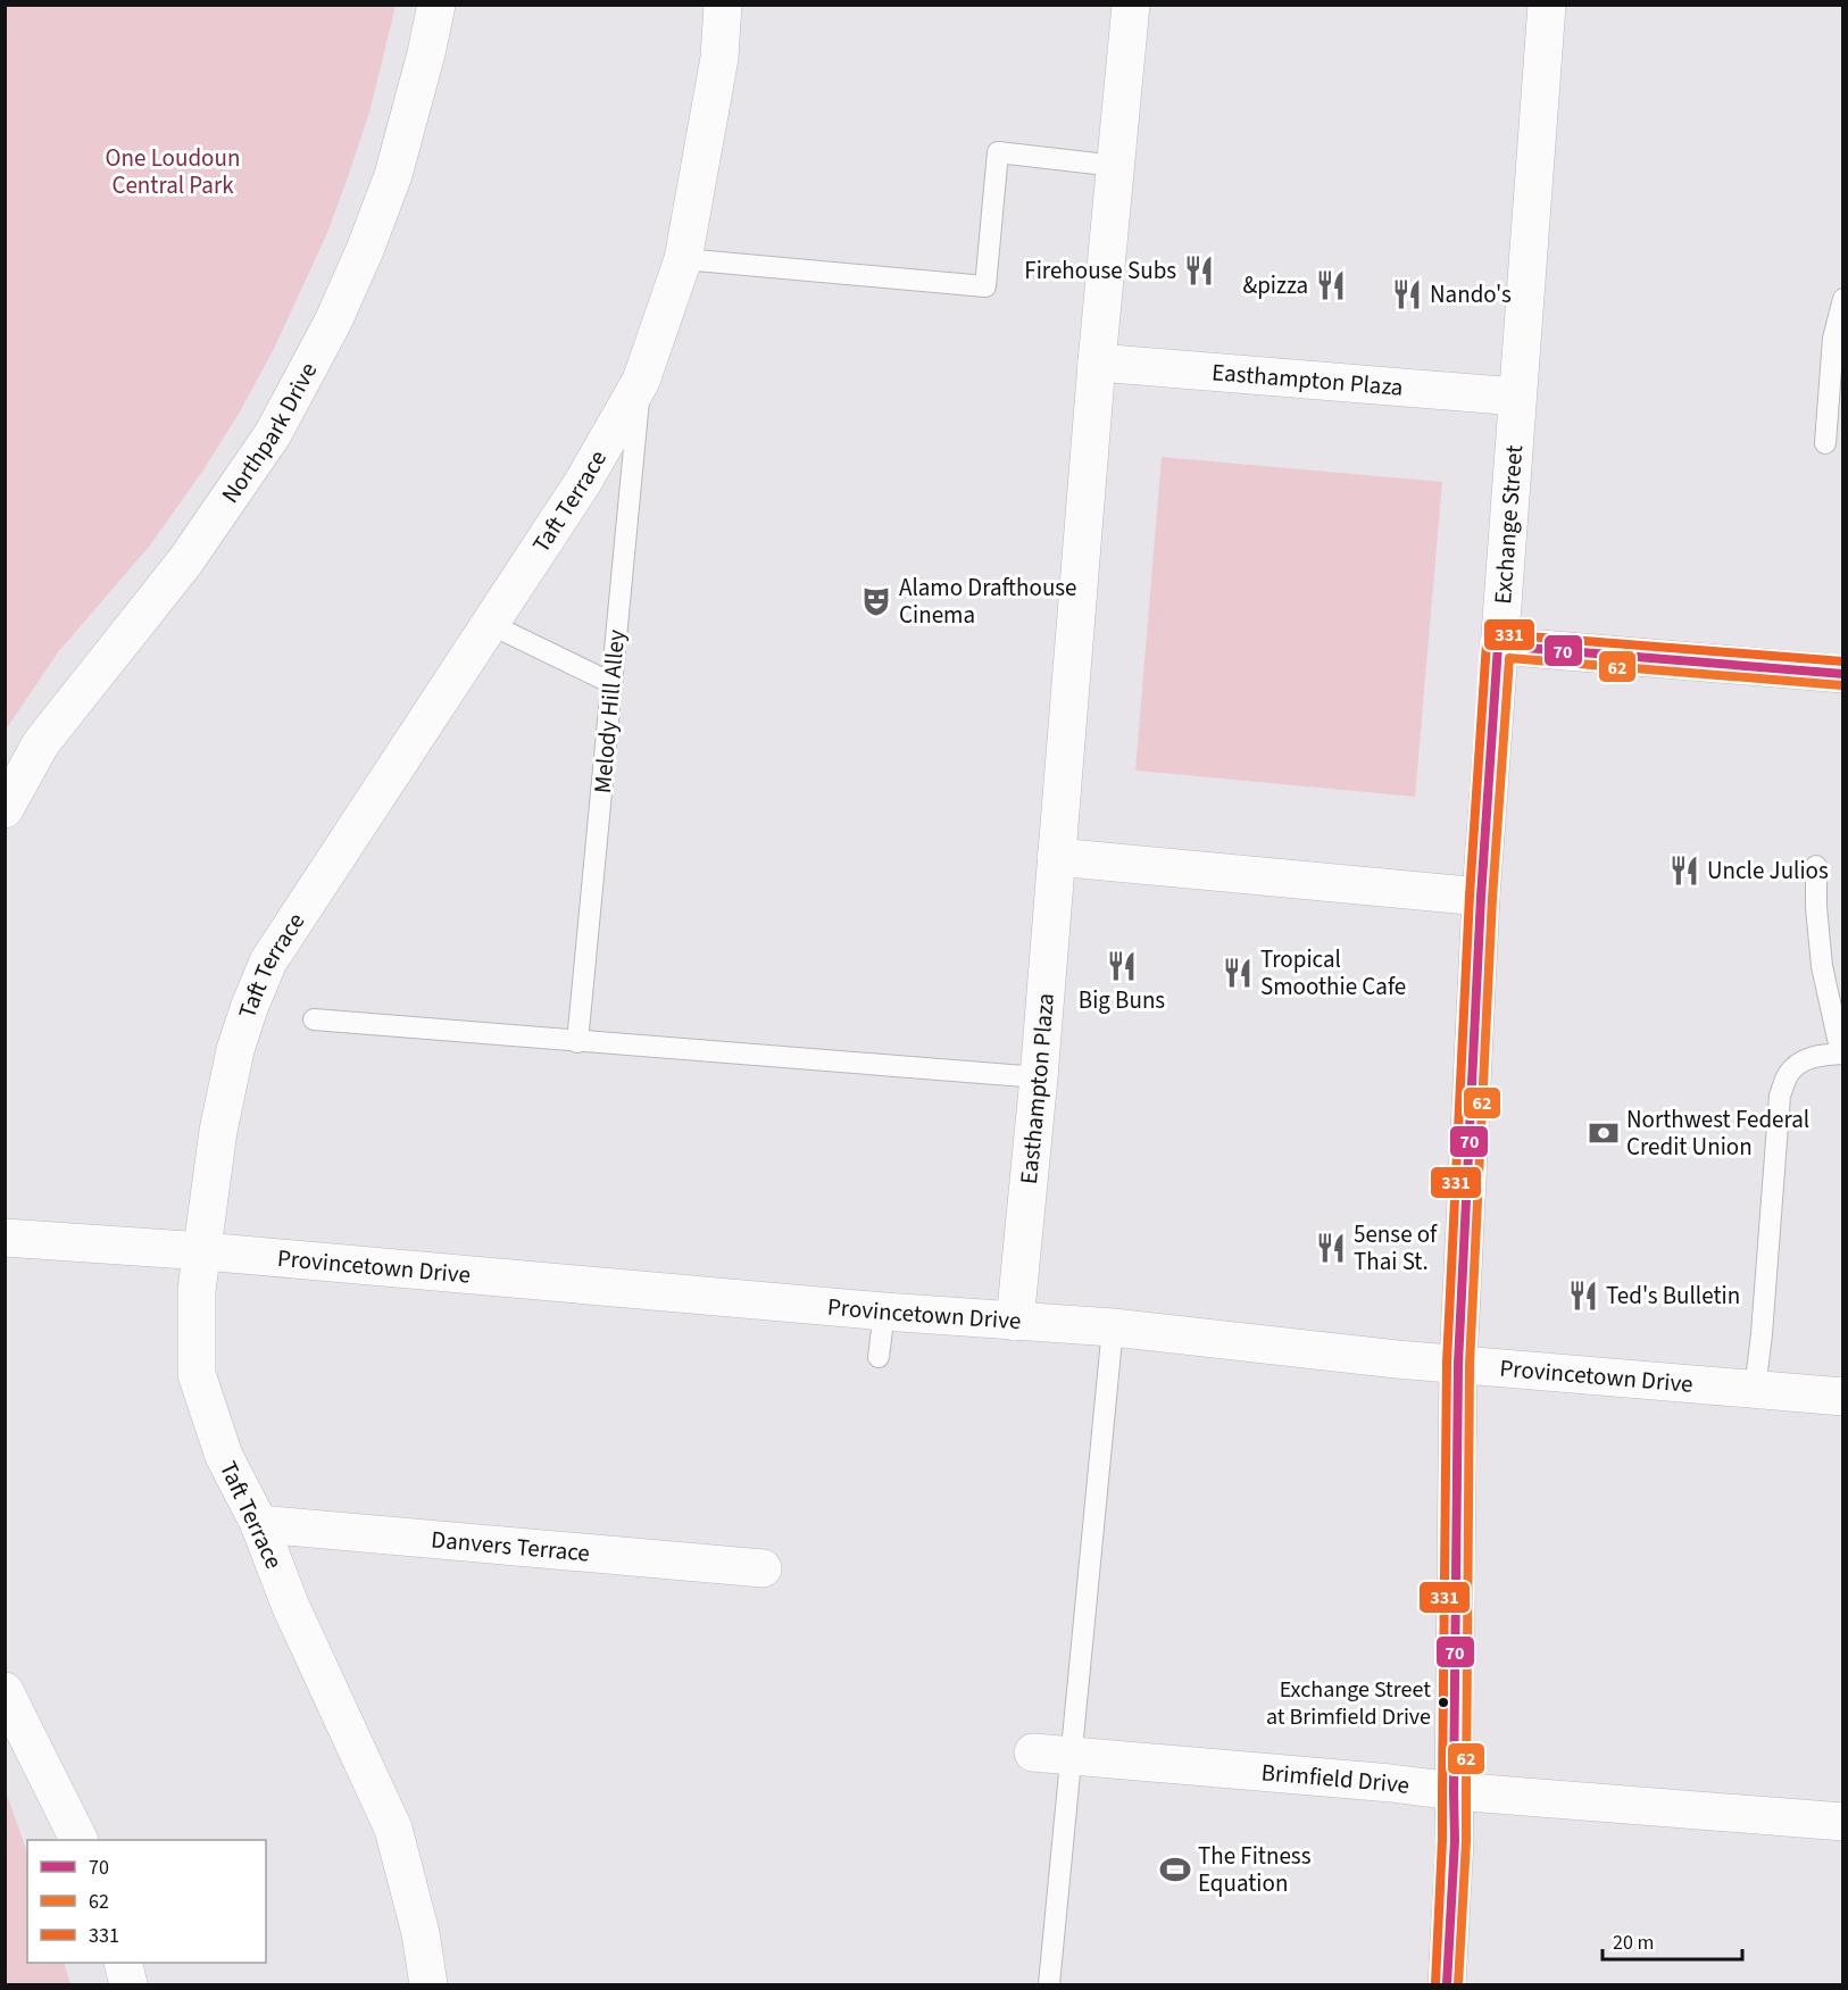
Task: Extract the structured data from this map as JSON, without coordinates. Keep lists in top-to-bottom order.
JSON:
{
  "streets": {
    "street": [
      "Easthampton Plaza",
      "Northpark Drive",
      "Taft Terrace",
      "Exchange Street",
      "Provincetown Drive",
      "Danvers Terrace",
      "Brimfield Drive"
    ],
    "lane": ["Melody Hill Alley"]
  },
  "crossings": [
    ["Easthampton Plaza", "Exchange Street"],
    ["Easthampton Plaza", "Provincetown Drive"],
    ["Taft Terrace", "Melody Hill Alley"],
    ["Taft Terrace", "Provincetown Drive"],
    ["Taft Terrace", "Danvers Terrace"],
    ["Exchange Street", "Provincetown Drive"],
    ["Exchange Street", "Brimfield Drive"]
  ],
  "parks": ["One Loudoun Central Park"],
  "places": {
    "restaurant": [
      "Firehouse Subs",
      "&pizza",
      "Nando's",
      "Uncle Julios",
      "Big Buns",
      "Tropical Smoothie Cafe",
      "5ense of Thai St.",
      "Ted's Bulletin"
    ],
    "theatre": ["Alamo Drafthouse Cinema"],
    "bank": ["Northwest Federal Credit Union"],
    "other": ["Exchange Street at Brimfield Drive"],
    "sports": ["The Fitness Equation"]
  },
  "lines": ["transit line 331", "transit line 70", "transit line 62"],
  "legend": ["70", "62", "331"],
  "scale_bar": "20 m"
}
